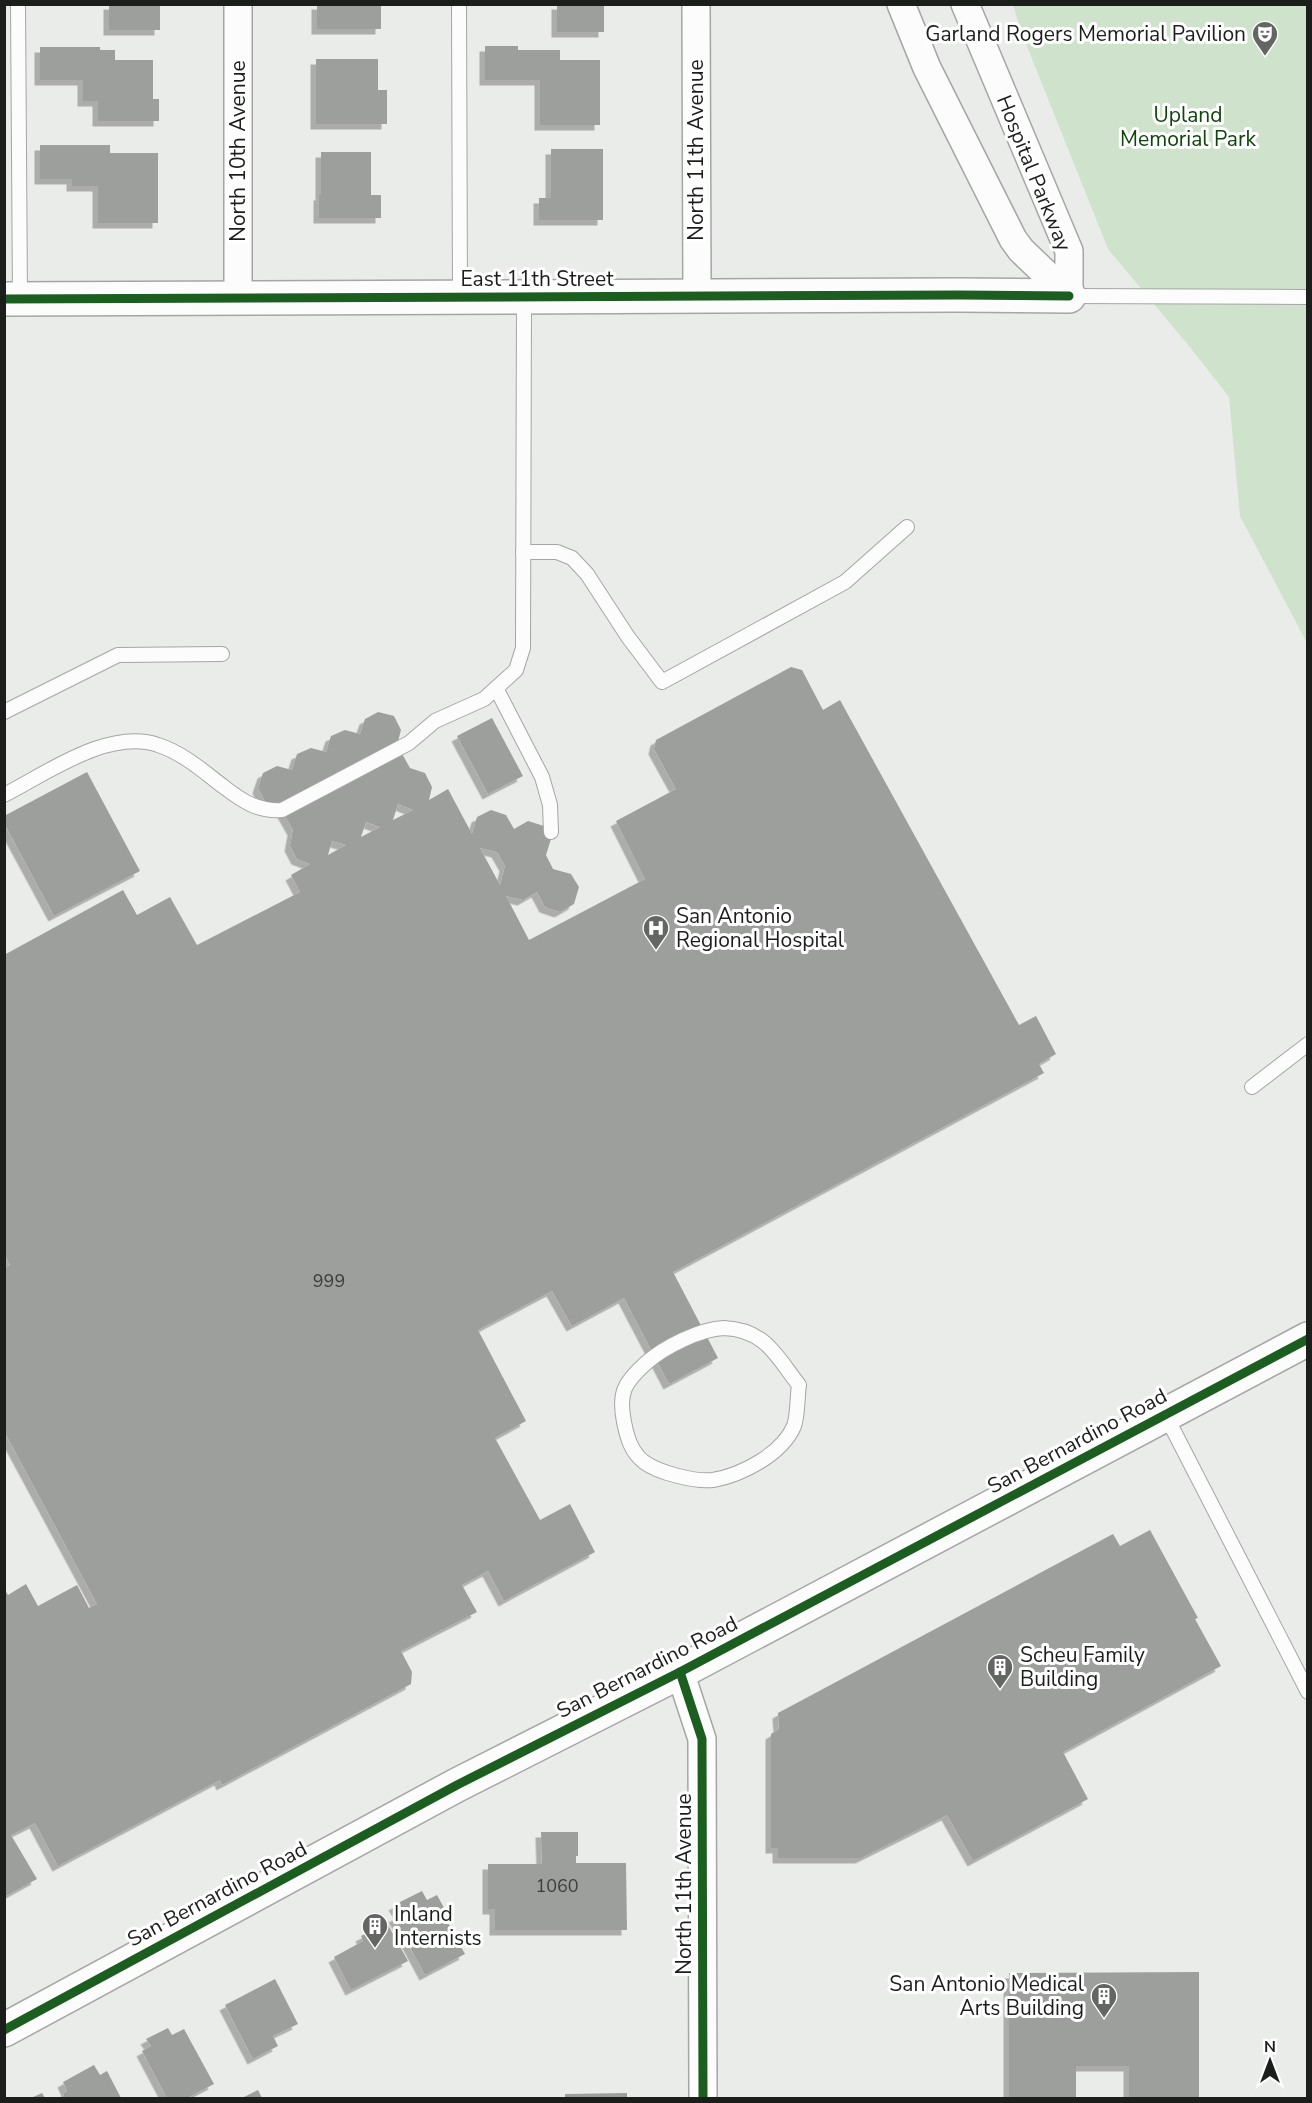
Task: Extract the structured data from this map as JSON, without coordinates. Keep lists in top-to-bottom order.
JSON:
{
  "streets": {
    "street": [
      "North 11th Avenue",
      "North 10th Avenue",
      "Hospital Parkway",
      "East 11th Street",
      "San Bernardino Road"
    ]
  },
  "crossings": [
    ["North 11th Avenue", "East 11th Street"],
    ["North 11th Avenue", "San Bernardino Road"],
    ["North 10th Avenue", "East 11th Street"],
    ["Hospital Parkway", "East 11th Street"]
  ],
  "parks": ["Upland Memorial Park"],
  "places": {
    "theatre": ["Garland Rogers Memorial Pavilion"],
    "hospital": ["San Antonio Regional Hospital"],
    "building": ["Scheu Family Building", "Inland Internists", "San Antonio Medical Arts Building"]
  },
  "house_numbers": ["999", "1060"],
  "north": "top"
}
